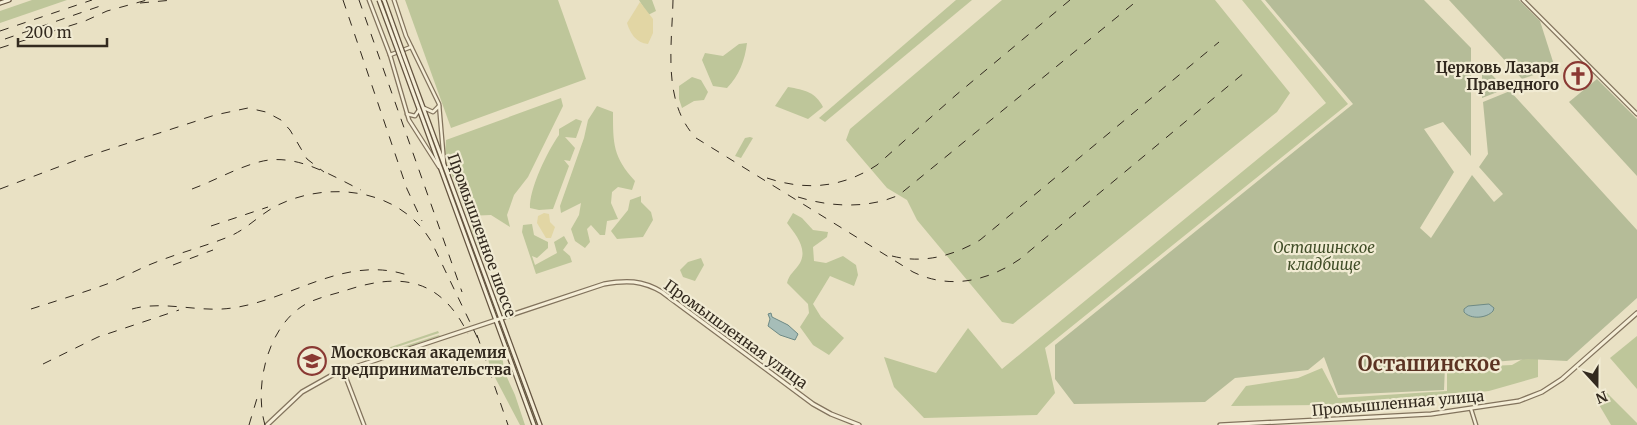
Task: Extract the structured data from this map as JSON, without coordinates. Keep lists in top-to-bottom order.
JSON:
{
  "streets": {
    "street": ["Промышленное шоссе", "Промышленная улица"]
  },
  "crossings": [
    ["Промышленное шоссе", "Промышленная улица"]
  ],
  "districts": ["Осташинское"],
  "parks": ["Осташинское кладбище"],
  "places": {
    "church": ["Церковь Лазаря Праведного"],
    "school or university": ["Московская академия предпринимательства"]
  },
  "scale_bar": "200 m",
  "north": "bottom"
}
